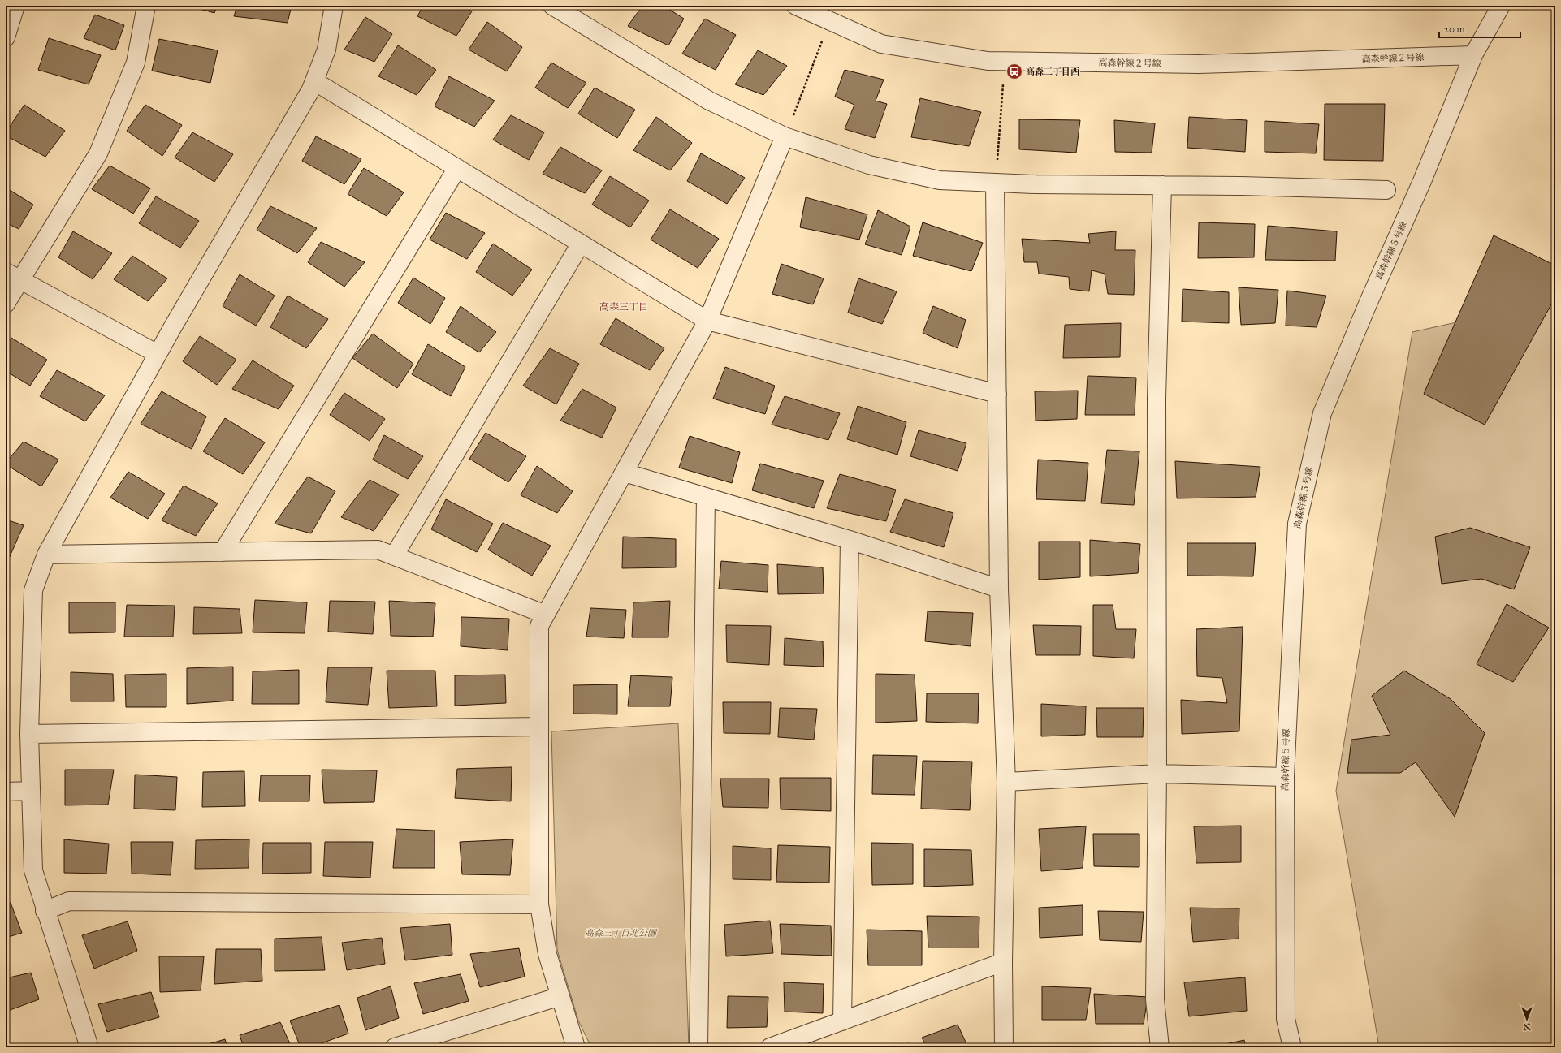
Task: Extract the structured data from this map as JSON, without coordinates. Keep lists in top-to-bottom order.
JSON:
{
  "streets": {
    "street": ["高森幹線２号線", "高森幹線５号線"]
  },
  "crossings": [
    ["高森幹線２号線", "高森幹線５号線"]
  ],
  "districts": ["高森三丁目"],
  "parks": ["高森三丁目北公園"],
  "places": {
    "bus stop": ["高森三丁目西"]
  },
  "scale_bar": "20 m",
  "north": "bottom"
}
